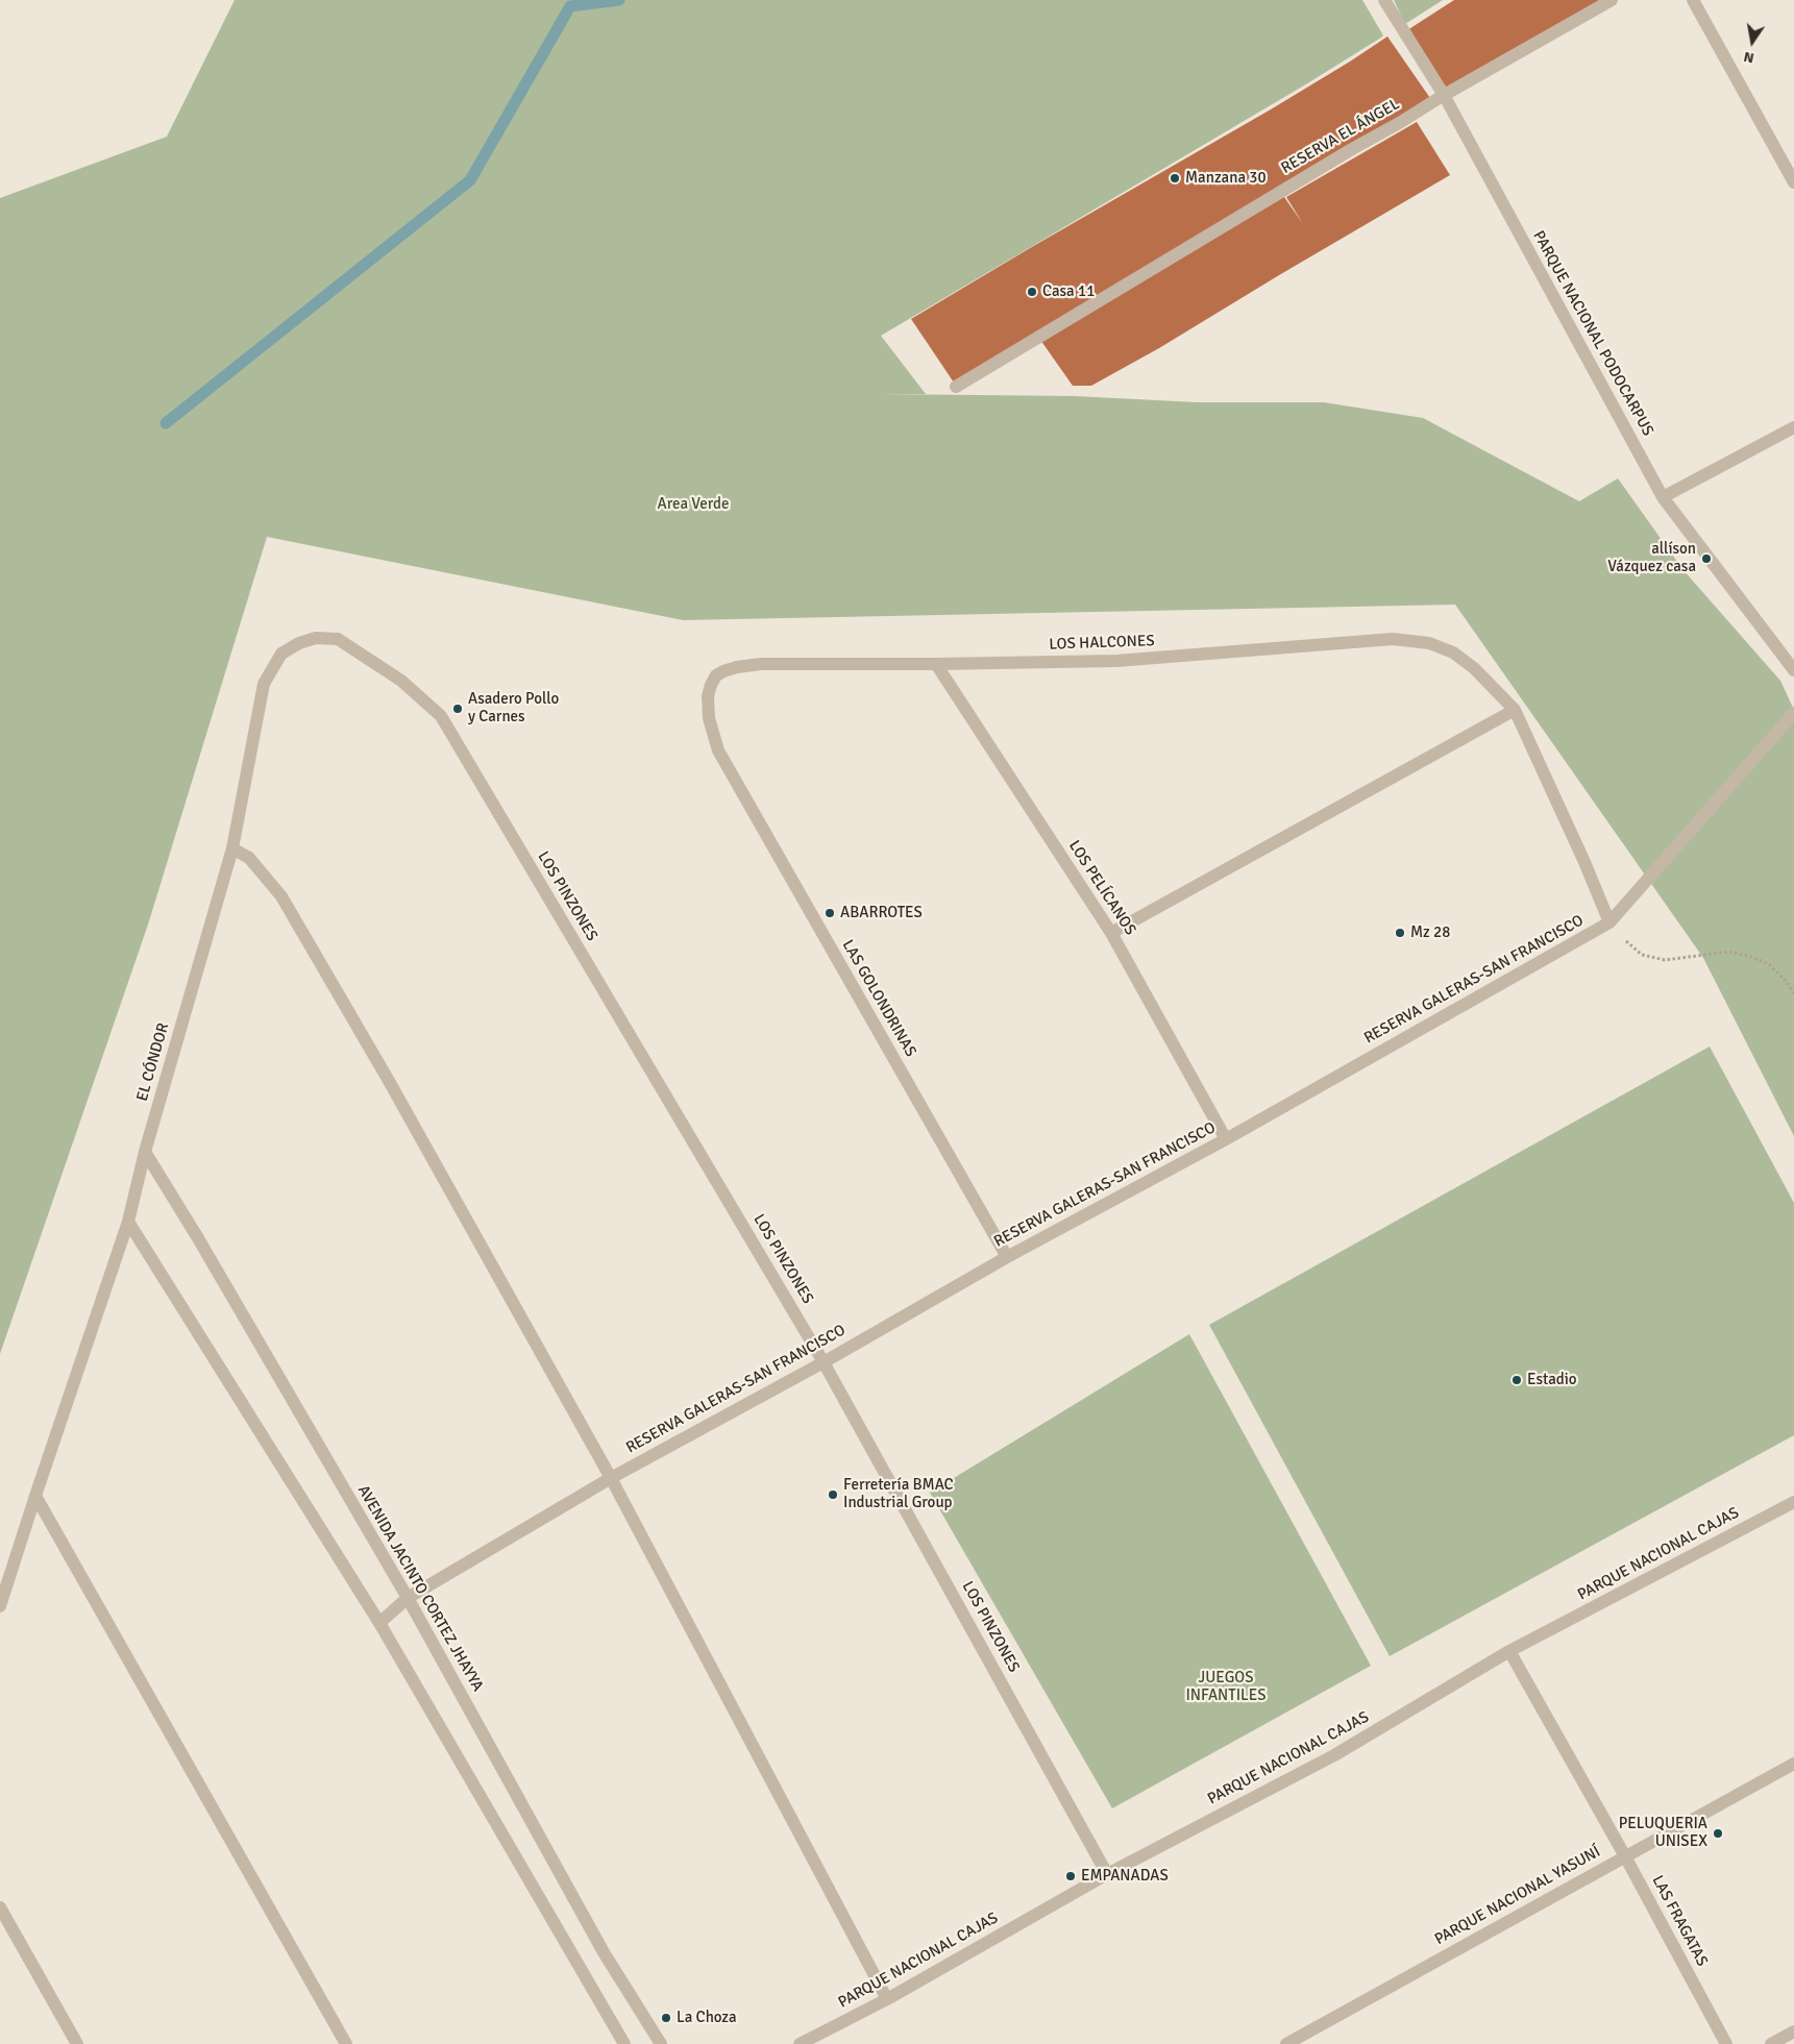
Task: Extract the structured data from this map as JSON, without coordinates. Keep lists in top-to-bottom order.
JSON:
{
  "streets": {
    "street": [
      "RESERVA EL ÁNGEL",
      "PARQUE NACIONAL PODOCARPUS",
      "LOS HALCONES",
      "LOS PELÍCANOS",
      "LOS PINZONES",
      "RESERVA GALERAS-SAN FRANCISCO",
      "LAS GOLONDRINAS",
      "EL CÓNDOR",
      "PARQUE NACIONAL CAJAS",
      "AVENIDA JACINTO CORTEZ JHAYYA",
      "PARQUE NACIONAL YASUNÍ",
      "LAS FRAGATAS"
    ]
  },
  "crossings": [
    ["RESERVA EL ÁNGEL", "PARQUE NACIONAL PODOCARPUS"],
    ["LOS HALCONES", "LOS PELÍCANOS"],
    ["LOS HALCONES", "RESERVA GALERAS-SAN FRANCISCO"],
    ["LOS HALCONES", "LAS GOLONDRINAS"],
    ["LOS PELÍCANOS", "RESERVA GALERAS-SAN FRANCISCO"],
    ["LOS PINZONES", "RESERVA GALERAS-SAN FRANCISCO"],
    ["LOS PINZONES", "EL CÓNDOR"],
    ["LOS PINZONES", "PARQUE NACIONAL CAJAS"],
    ["RESERVA GALERAS-SAN FRANCISCO", "LAS GOLONDRINAS"],
    ["RESERVA GALERAS-SAN FRANCISCO", "AVENIDA JACINTO CORTEZ JHAYYA"],
    ["EL CÓNDOR", "AVENIDA JACINTO CORTEZ JHAYYA"],
    ["PARQUE NACIONAL CAJAS", "LAS FRAGATAS"],
    ["PARQUE NACIONAL YASUNÍ", "LAS FRAGATAS"]
  ],
  "parks": ["Area Verde", "JUEGOS INFANTILES"],
  "places": [
    "Manzana 30",
    "Casa 11",
    "allíson Vázquez casa",
    "Asadero Pollo y Carnes",
    "ABARROTES",
    "Mz 28",
    "Estadio",
    "Ferretería BMAC Industrial Group",
    "PELUQUERIA UNISEX",
    "EMPANADAS",
    "La Choza"
  ],
  "north": "bottom"
}
